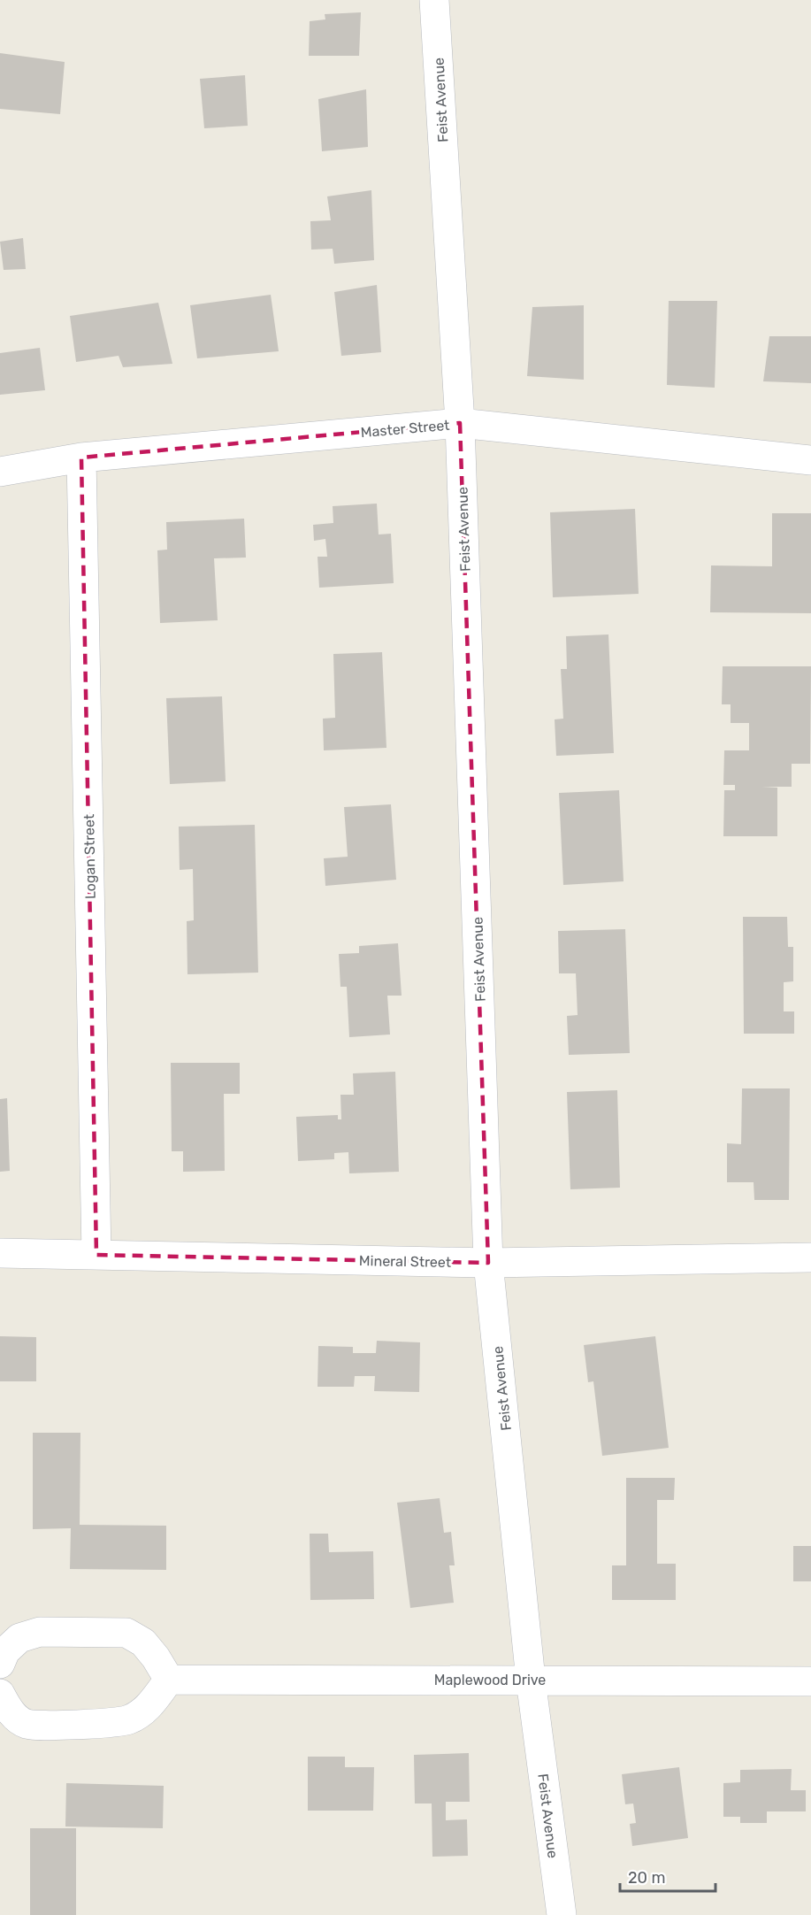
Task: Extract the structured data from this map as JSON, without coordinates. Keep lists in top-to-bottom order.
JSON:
{
  "streets": {
    "street": [
      "Feist Avenue",
      "Master Street",
      "Logan Street",
      "Mineral Street",
      "Maplewood Drive"
    ]
  },
  "crossings": [
    ["Feist Avenue", "Master Street"],
    ["Feist Avenue", "Mineral Street"],
    ["Feist Avenue", "Maplewood Drive"],
    ["Master Street", "Logan Street"],
    ["Logan Street", "Mineral Street"]
  ],
  "scale_bar": "20 m"
}
